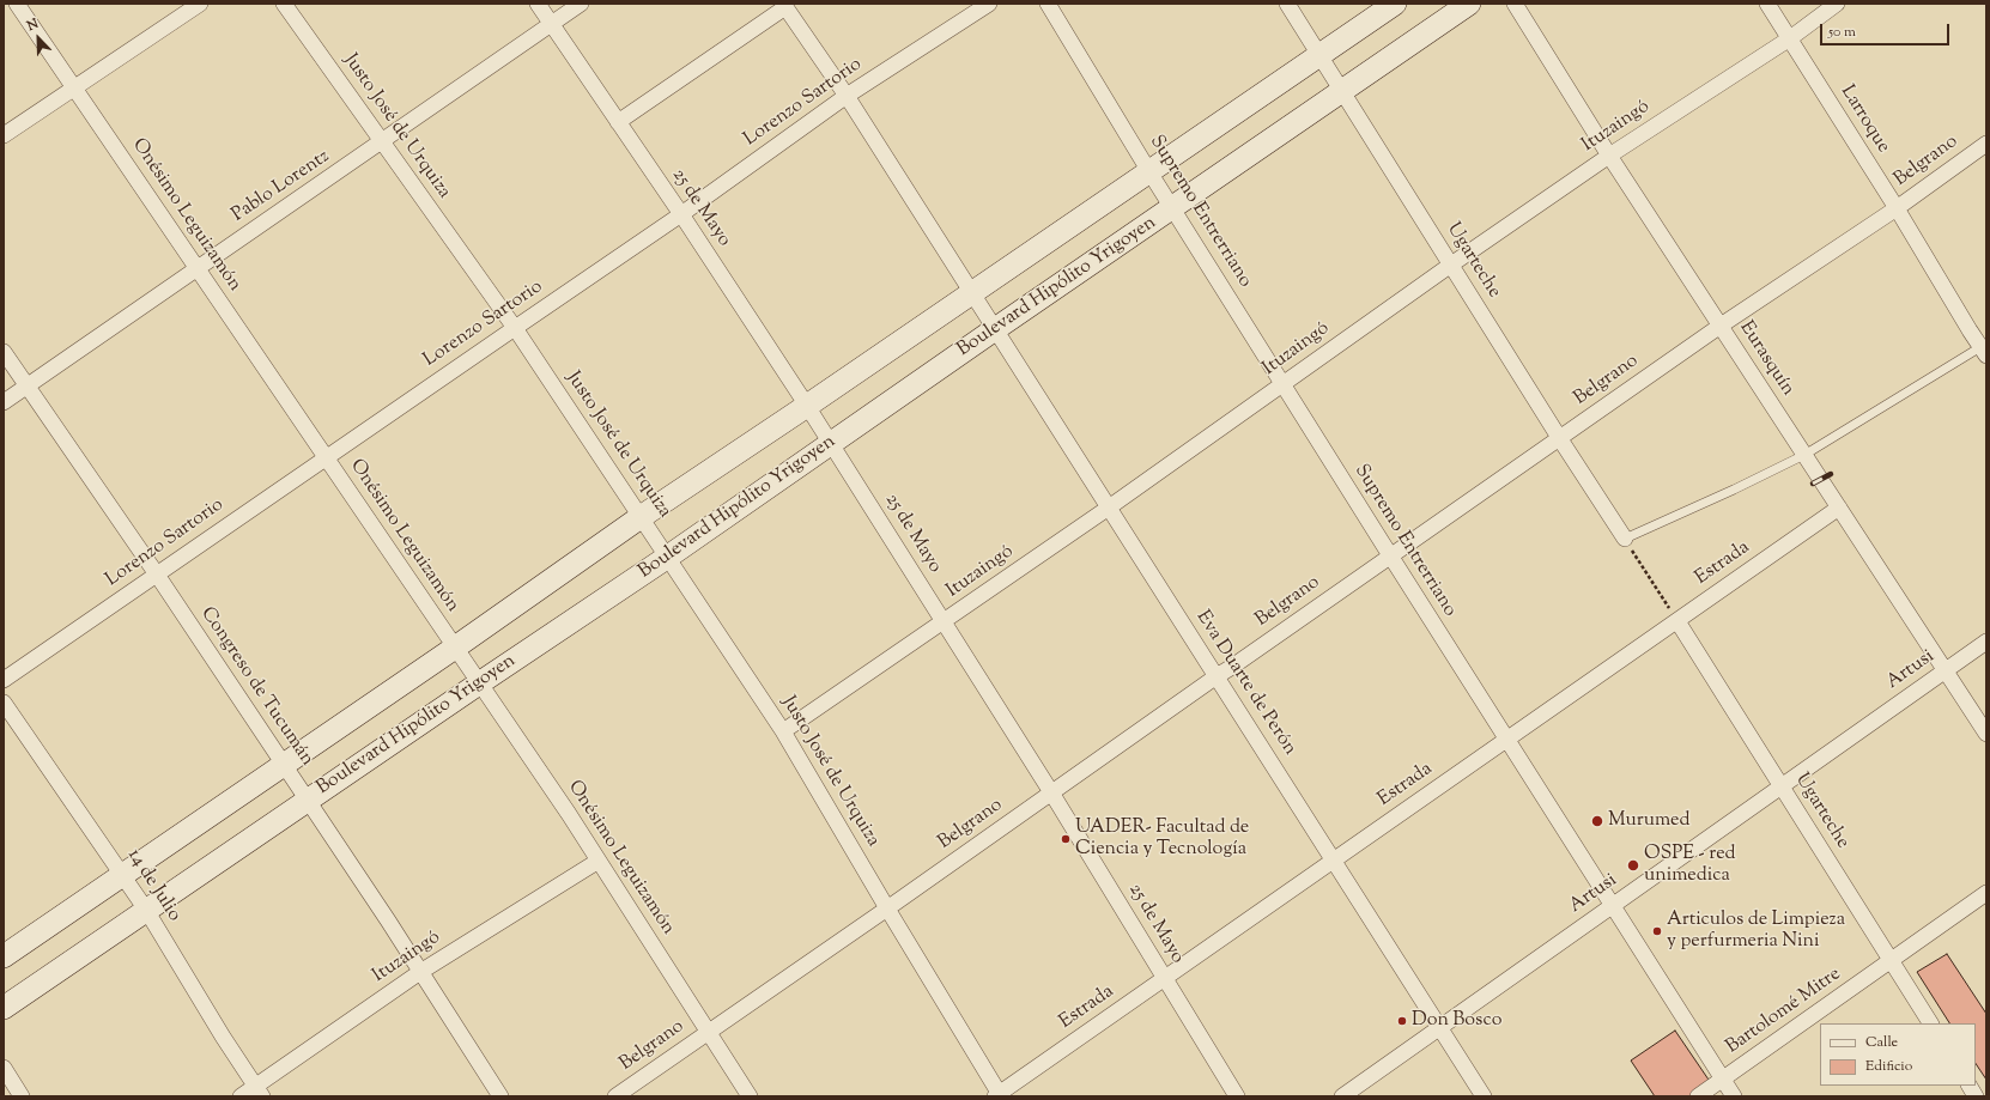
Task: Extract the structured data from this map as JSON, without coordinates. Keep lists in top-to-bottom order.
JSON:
{
  "streets": {
    "main road": ["Boulevard Hipólito Yrigoyen"],
    "street": [
      "Lorenzo Sartorio",
      "Larroque",
      "Justo José de Urquiza",
      "Ituzaingó",
      "Belgrano",
      "Pablo Lorentz",
      "25 de Mayo",
      "Supremo Entrerriano",
      "Onésimo Leguizamón",
      "Ugarteche",
      "Eurasquín",
      "Estrada",
      "Artusi",
      "Eva Duarte de Perón",
      "Congreso de Tucumán",
      "14 de Julio",
      "Bartolomé Mitre"
    ]
  },
  "crossings": [
    ["Lorenzo Sartorio", "Justo José de Urquiza"],
    ["Lorenzo Sartorio", "25 de Mayo"],
    ["Lorenzo Sartorio", "Onésimo Leguizamón"],
    ["Lorenzo Sartorio", "Eva Duarte de Perón"],
    ["Lorenzo Sartorio", "Congreso de Tucumán"],
    ["Larroque", "Ituzaingó"],
    ["Larroque", "Belgrano"],
    ["Justo José de Urquiza", "Ituzaingó"],
    ["Justo José de Urquiza", "Belgrano"],
    ["Justo José de Urquiza", "Pablo Lorentz"],
    ["Justo José de Urquiza", "Boulevard Hipólito Yrigoyen"],
    ["Justo José de Urquiza", "Estrada"],
    ["Ituzaingó", "25 de Mayo"],
    ["Ituzaingó", "Supremo Entrerriano"],
    ["Ituzaingó", "Onésimo Leguizamón"],
    ["Ituzaingó", "Ugarteche"],
    ["Ituzaingó", "Eurasquín"],
    ["Ituzaingó", "Eva Duarte de Perón"],
    ["Ituzaingó", "Congreso de Tucumán"],
    ["Ituzaingó", "14 de Julio"],
    ["Belgrano", "25 de Mayo"],
    ["Belgrano", "Supremo Entrerriano"],
    ["Belgrano", "Onésimo Leguizamón"],
    ["Belgrano", "Ugarteche"],
    ["Belgrano", "Eurasquín"],
    ["Belgrano", "Eva Duarte de Perón"],
    ["Pablo Lorentz", "25 de Mayo"],
    ["Pablo Lorentz", "Onésimo Leguizamón"],
    ["Pablo Lorentz", "Congreso de Tucumán"],
    ["25 de Mayo", "Boulevard Hipólito Yrigoyen"],
    ["25 de Mayo", "Estrada"],
    ["Supremo Entrerriano", "Boulevard Hipólito Yrigoyen"],
    ["Supremo Entrerriano", "Estrada"],
    ["Supremo Entrerriano", "Artusi"],
    ["Supremo Entrerriano", "Bartolomé Mitre"],
    ["Onésimo Leguizamón", "Boulevard Hipólito Yrigoyen"],
    ["Ugarteche", "Boulevard Hipólito Yrigoyen"],
    ["Ugarteche", "Estrada"],
    ["Ugarteche", "Artusi"],
    ["Ugarteche", "Bartolomé Mitre"],
    ["Boulevard Hipólito Yrigoyen", "Eva Duarte de Perón"],
    ["Boulevard Hipólito Yrigoyen", "Congreso de Tucumán"],
    ["Boulevard Hipólito Yrigoyen", "14 de Julio"],
    ["Eurasquín", "Estrada"],
    ["Eurasquín", "Artusi"],
    ["Estrada", "Eva Duarte de Perón"],
    ["Artusi", "Eva Duarte de Perón"]
  ],
  "places": [
    "Murumed",
    "UADER- Facultad de Ciencia y Tecnología",
    "OSPE - red unimedica",
    "Articulos de Limpieza y perfurmeria Nini",
    "Don Bosco"
  ],
  "legend": ["Calle", "Edificio"],
  "scale_bar": "50 m",
  "north": "top left"
}
